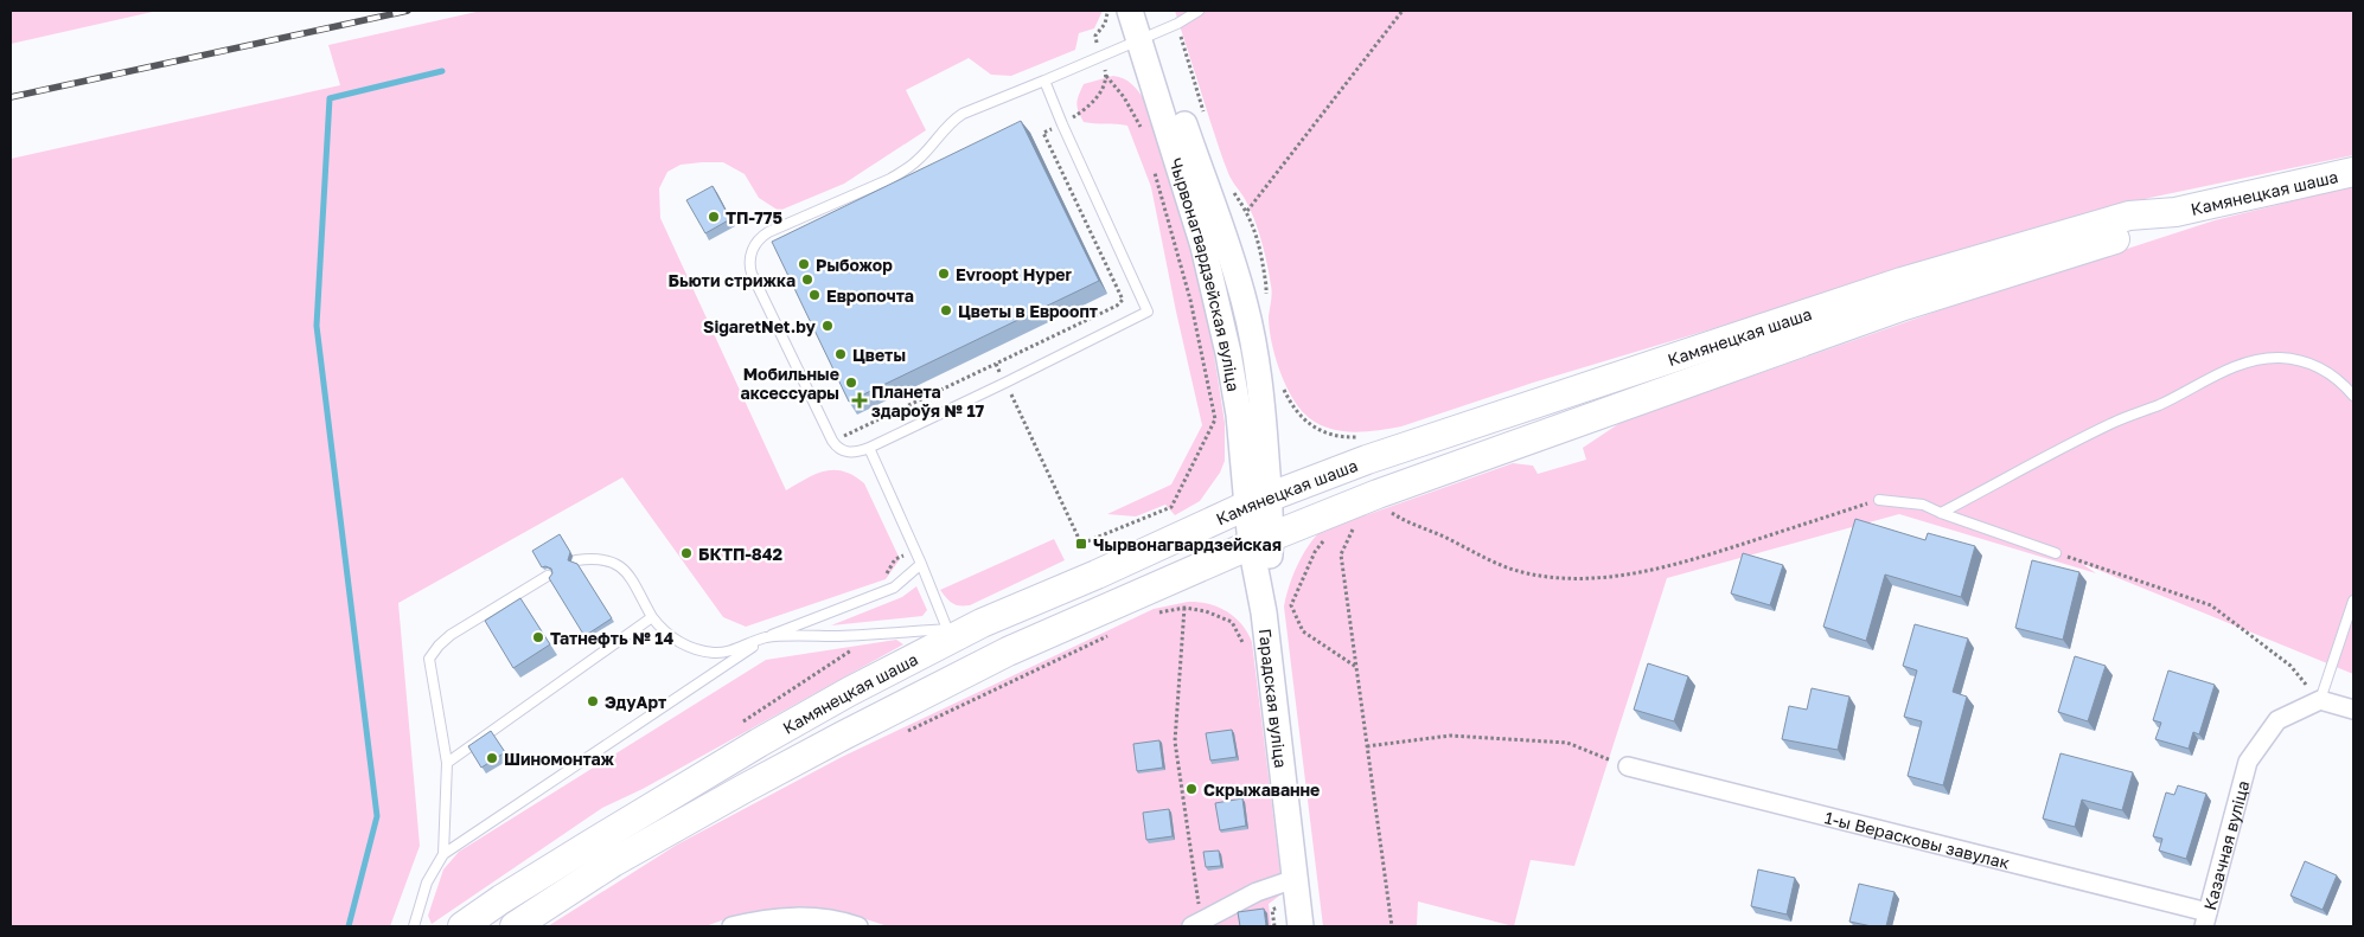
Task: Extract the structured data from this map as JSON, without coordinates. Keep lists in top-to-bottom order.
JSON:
{
  "streets": {
    "main road": ["Камянецкая шаша", "Чырвонагвардзейская вуліца", "Гарадская вуліца"],
    "street": ["1-ы Верасковы завулак", "Казачная вуліца"]
  },
  "crossings": [
    ["Камянецкая шаша", "Чырвонагвардзейская вуліца"],
    ["Камянецкая шаша", "Гарадская вуліца"],
    ["Чырвонагвардзейская вуліца", "Гарадская вуліца"],
    ["1-ы Верасковы завулак", "Казачная вуліца"]
  ],
  "places": {
    "other": [
      "ТП-775",
      "Рыбожор",
      "Evroopt Hyper",
      "Бьюти стрижка",
      "Европочта",
      "Цветы в Евроопт",
      "SigaretNet.by",
      "Цветы",
      "Мобильные аксессуары",
      "БКТП-842",
      "Татнефть № 14",
      "ЭдуАрт",
      "Шиномонтаж",
      "Скрыжаванне"
    ],
    "health": ["Планета здароўя № 17"],
    "transit": ["Чырвонагвардзейская"]
  }
}
